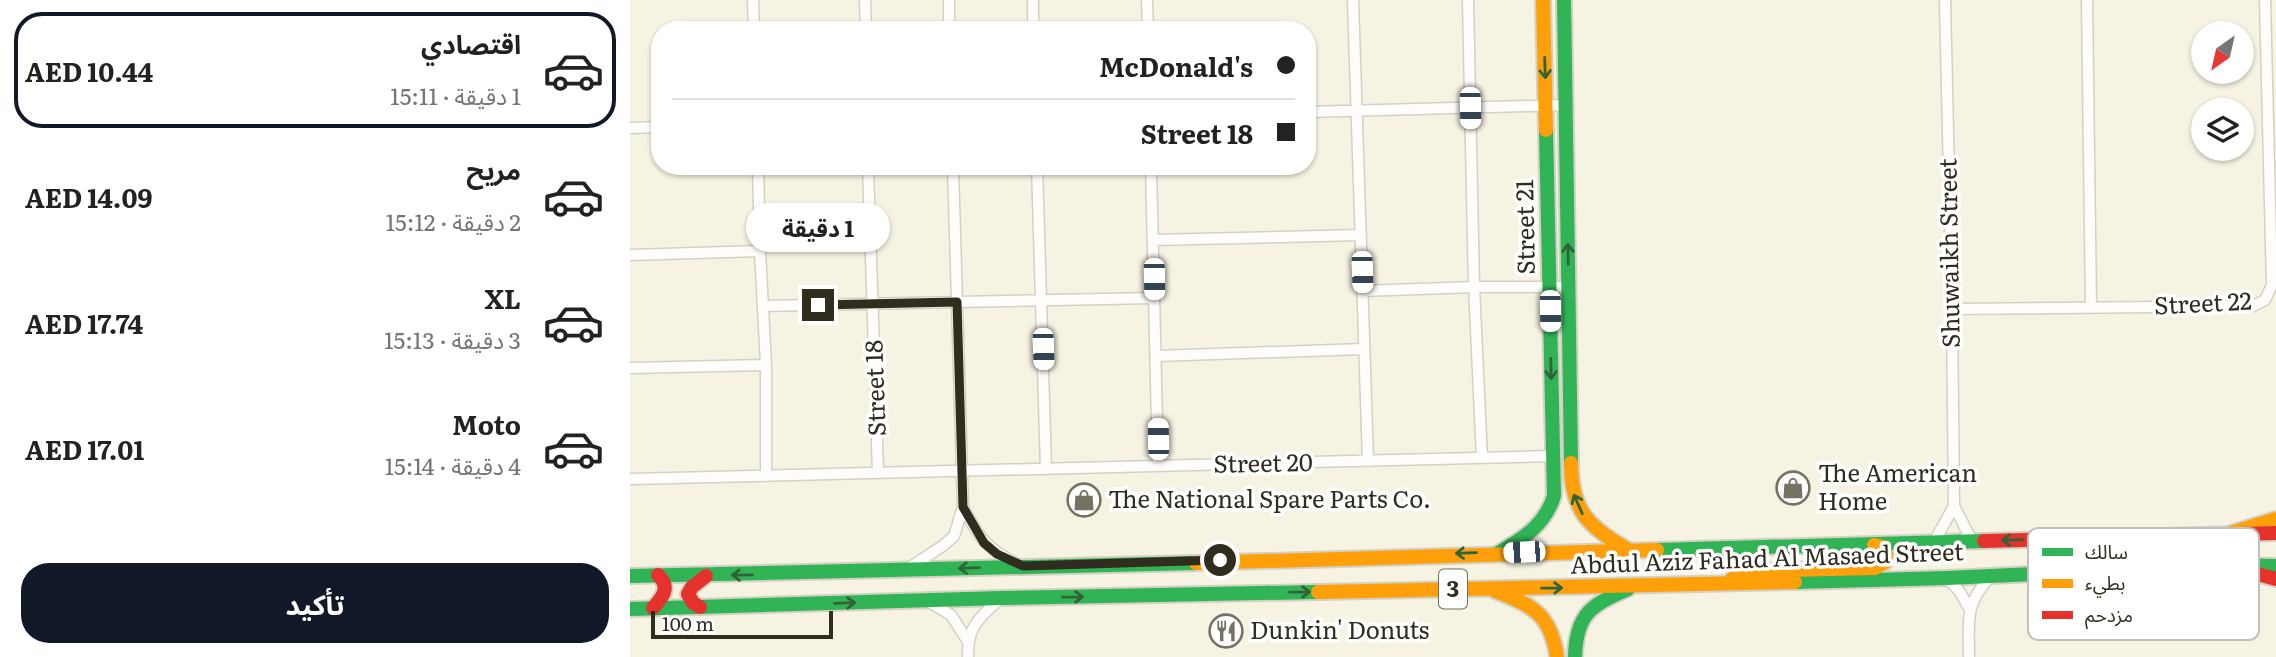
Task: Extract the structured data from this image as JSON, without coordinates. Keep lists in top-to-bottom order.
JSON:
{
  "streets": {
    "main road": ["Street 21", "Abdul Aziz Fahad Al Masaed Street", "3"],
    "street": [
      "Shuwaikh Street",
      "Street 22",
      "Street 18",
      "Street 20"
    ]
  },
  "crossings": [
    ["Street 21", "Street 20"],
    ["Street 21", "Abdul Aziz Fahad Al Masaed Street"],
    ["Shuwaikh Street", "Street 22"],
    ["Shuwaikh Street", "Abdul Aziz Fahad Al Masaed Street"],
    ["Street 18", "Street 20"]
  ],
  "places": {
    "shop": ["The American Home", "The National Spare Parts Co."],
    "restaurant": ["Dunkin' Donuts"]
  },
  "legend": ["سالك", "بطيء", "مزدحم"],
  "scale_bar": "100 m",
  "north": "bottom left",
  "page": {
    "list": [
      {
        "name": "اقتصادي",
        "note": "1 دقيقة · 15:11",
        "value": "AED 10.44"
      },
      {
        "name": "مريح",
        "note": "2 دقيقة · 15:12",
        "value": "AED 14.09"
      },
      {
        "name": "XL",
        "note": "3 دقيقة · 15:13",
        "value": "AED 17.74"
      },
      {
        "name": "Moto",
        "note": "4 دقيقة · 15:14",
        "value": "AED 17.01"
      }
    ],
    "banner": ["McDonald's", "Street 18"],
    "bubble": "1 دقيقة",
    "buttons": "تأكيد",
    "scale": "100 m"
  }
}
